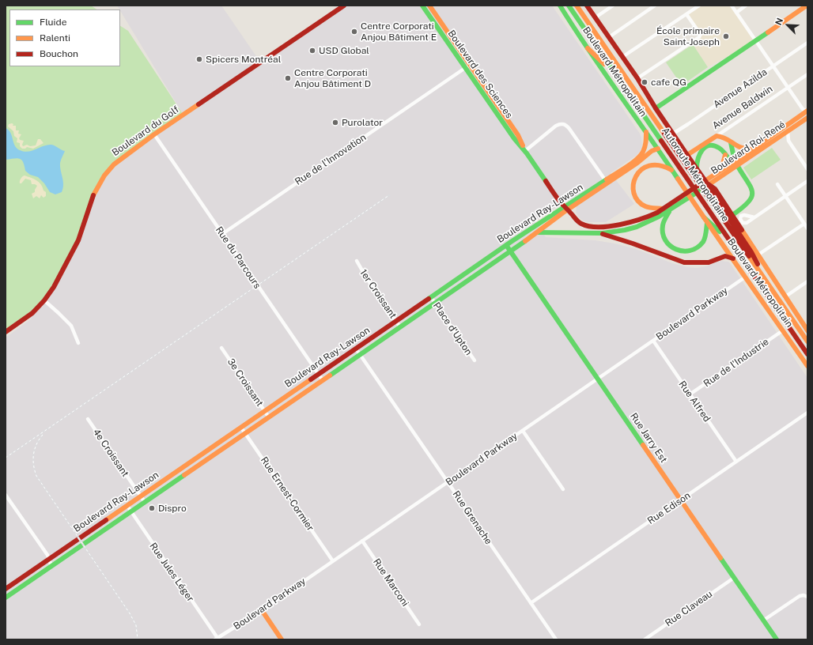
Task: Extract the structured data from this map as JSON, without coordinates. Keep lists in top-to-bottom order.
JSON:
{
  "streets": {
    "main road": [
      "Boulevard Métropolitain",
      "Boulevard des Sciences",
      "Avenue Baldwin",
      "Boulevard du Golf",
      "Boulevard Roi-René",
      "Autoroute Métropolitaine",
      "Boulevard Ray-Lawson",
      "Rue Jarry Est"
    ],
    "street": [
      "Avenue Azilda",
      "Rue de l'Innovation",
      "Rue du Parcours",
      "1er Croissant",
      "Boulevard Parkway",
      "Place d'Upton",
      "Rue de l'Industrie",
      "3e Croissant",
      "Rue Alfred",
      "4e Croissant",
      "Rue Ernest-Cormier",
      "Rue Edison",
      "Rue Grenache",
      "Rue Jules Léger",
      "Rue Marconi",
      "Rue Claveau"
    ]
  },
  "crossings": [
    ["Boulevard Métropolitain", "Avenue Azilda"],
    ["Boulevard Métropolitain", "Avenue Baldwin"],
    ["Boulevard Métropolitain", "Boulevard Ray-Lawson"],
    ["Boulevard Métropolitain", "Boulevard Parkway"],
    ["Boulevard Métropolitain", "Rue de l'Industrie"],
    ["Boulevard des Sciences", "Boulevard Roi-René"],
    ["Boulevard des Sciences", "Rue de l'Innovation"],
    ["Boulevard des Sciences", "Boulevard Ray-Lawson"],
    ["Boulevard du Golf", "Rue du Parcours"],
    ["Boulevard Roi-René", "Boulevard Ray-Lawson"],
    ["Rue de l'Innovation", "Rue du Parcours"],
    ["Boulevard Ray-Lawson", "Rue du Parcours"],
    ["Boulevard Ray-Lawson", "1er Croissant"],
    ["Boulevard Ray-Lawson", "Place d'Upton"],
    ["Boulevard Ray-Lawson", "3e Croissant"],
    ["Boulevard Ray-Lawson", "Rue Jarry Est"],
    ["Boulevard Ray-Lawson", "4e Croissant"],
    ["Boulevard Ray-Lawson", "Rue Ernest-Cormier"],
    ["Boulevard Ray-Lawson", "Rue Grenache"],
    ["Boulevard Ray-Lawson", "Rue Jules Léger"],
    ["Boulevard Parkway", "Rue Alfred"],
    ["Boulevard Parkway", "Rue Jarry Est"],
    ["Boulevard Parkway", "Rue Ernest-Cormier"],
    ["Boulevard Parkway", "Rue Grenache"],
    ["Boulevard Parkway", "Rue Jules Léger"],
    ["Boulevard Parkway", "Rue Marconi"],
    ["Rue de l'Industrie", "Rue Alfred"],
    ["Rue Alfred", "Rue Edison"],
    ["Rue Jarry Est", "Rue Edison"],
    ["Rue Jarry Est", "Rue Claveau"],
    ["Rue Edison", "Rue Grenache"]
  ],
  "places": [
    "Centre Corporati Anjou Bâtiment E",
    "École primaire Saint-Joseph",
    "USD Global",
    "Spicers Montréal",
    "Centre Corporati Anjou Bâtiment D",
    "cafe QG",
    "Purolator",
    "Dispro"
  ],
  "legend": ["Fluide", "Ralenti", "Bouchon"],
  "north": "top left"
}
